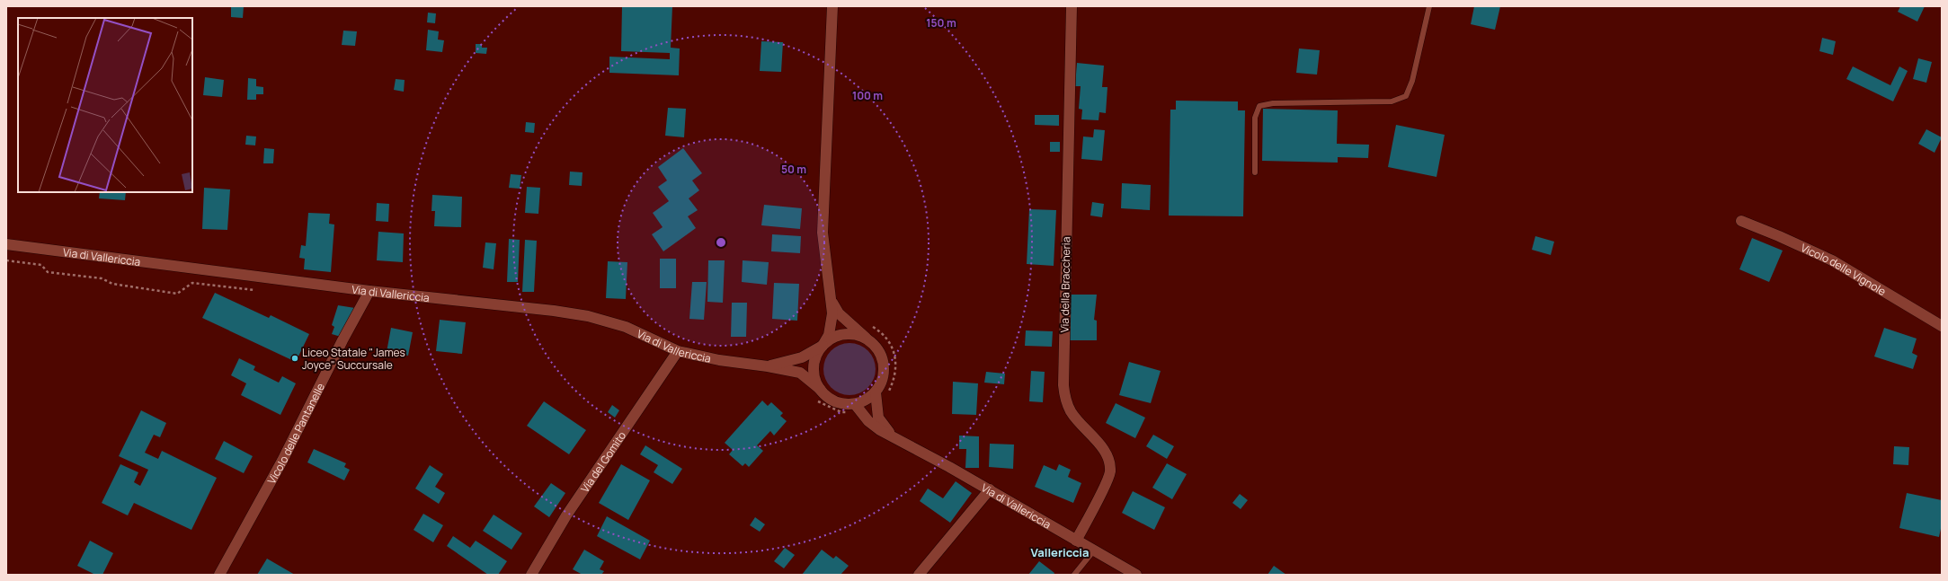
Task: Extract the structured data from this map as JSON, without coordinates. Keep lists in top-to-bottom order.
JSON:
{
  "streets": {
    "street": [
      "Via di Vallericcia",
      "Vicolo delle Vignole",
      "Via della Braccheria",
      "Vicolo delle Pantanelle",
      "Via del Gomito"
    ]
  },
  "crossings": [
    ["Via di Vallericcia", "Via della Braccheria"],
    ["Via di Vallericcia", "Vicolo delle Pantanelle"],
    ["Via di Vallericcia", "Via del Gomito"]
  ],
  "districts": ["Vallericcia"],
  "places": ["Liceo Statale \"James Joyce\" Succursale"],
  "rings": ["150 m", "100 m", "50 m"]
}
